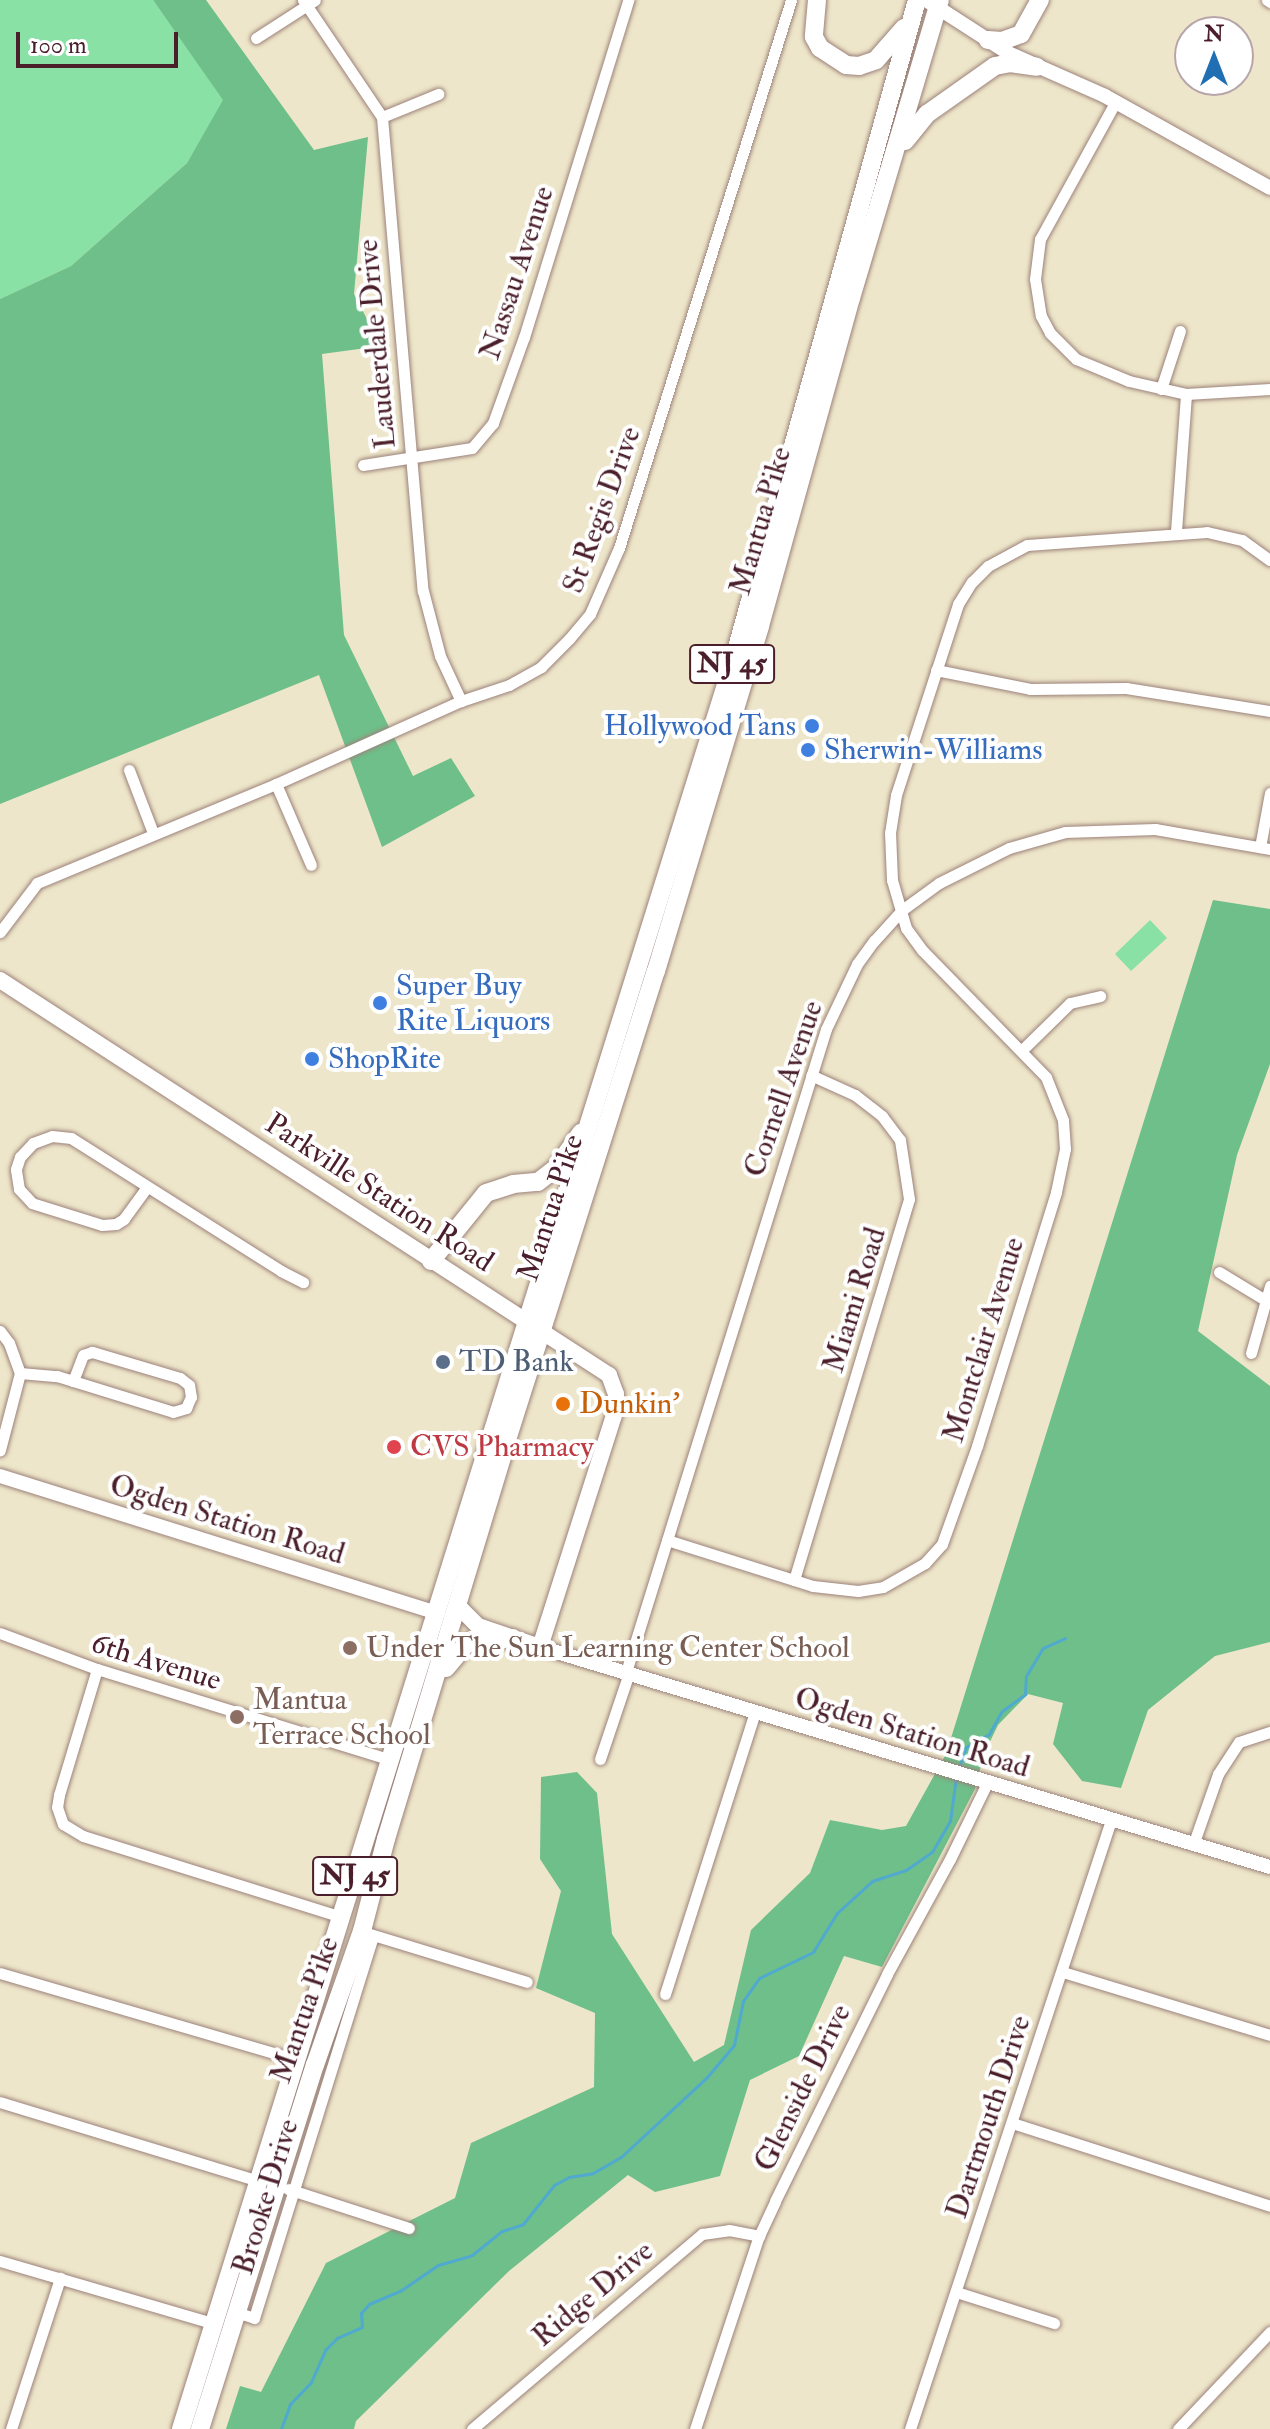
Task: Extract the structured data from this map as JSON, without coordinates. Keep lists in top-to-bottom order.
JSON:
{
  "streets": {
    "main road": ["Mantua Pike", "NJ 45", "Parkville Station Road"],
    "street": [
      "Nassau Avenue",
      "Lauderdale Drive",
      "St Regis Drive",
      "Cornell Avenue",
      "Miami Road",
      "Montclair Avenue",
      "Ogden Station Road",
      "6th Avenue",
      "Glenside Drive",
      "Dartmouth Drive",
      "Ridge Drive"
    ]
  },
  "crossings": [
    ["Nassau Avenue", "Lauderdale Drive"],
    ["Lauderdale Drive", "St Regis Drive"],
    ["Mantua Pike", "Parkville Station Road"],
    ["Mantua Pike", "Ogden Station Road"],
    ["Mantua Pike", "6th Avenue"],
    ["Cornell Avenue", "Miami Road"],
    ["Cornell Avenue", "Montclair Avenue"],
    ["Cornell Avenue", "Ogden Station Road"],
    ["Parkville Station Road", "Ogden Station Road"],
    ["Miami Road", "Montclair Avenue"],
    ["Ogden Station Road", "Glenside Drive"],
    ["Ogden Station Road", "Dartmouth Drive"],
    ["Glenside Drive", "Ridge Drive"]
  ],
  "places": [
    "Hollywood Tans",
    "Sherwin-Williams",
    "Super Buy Rite Liquors",
    "ShopRite",
    "TD Bank",
    "Dunkin'",
    "CVS Pharmacy",
    "Under The Sun Learning Center School",
    "Mantua Terrace School"
  ],
  "scale_bar": "100 m",
  "north": "top"
}
